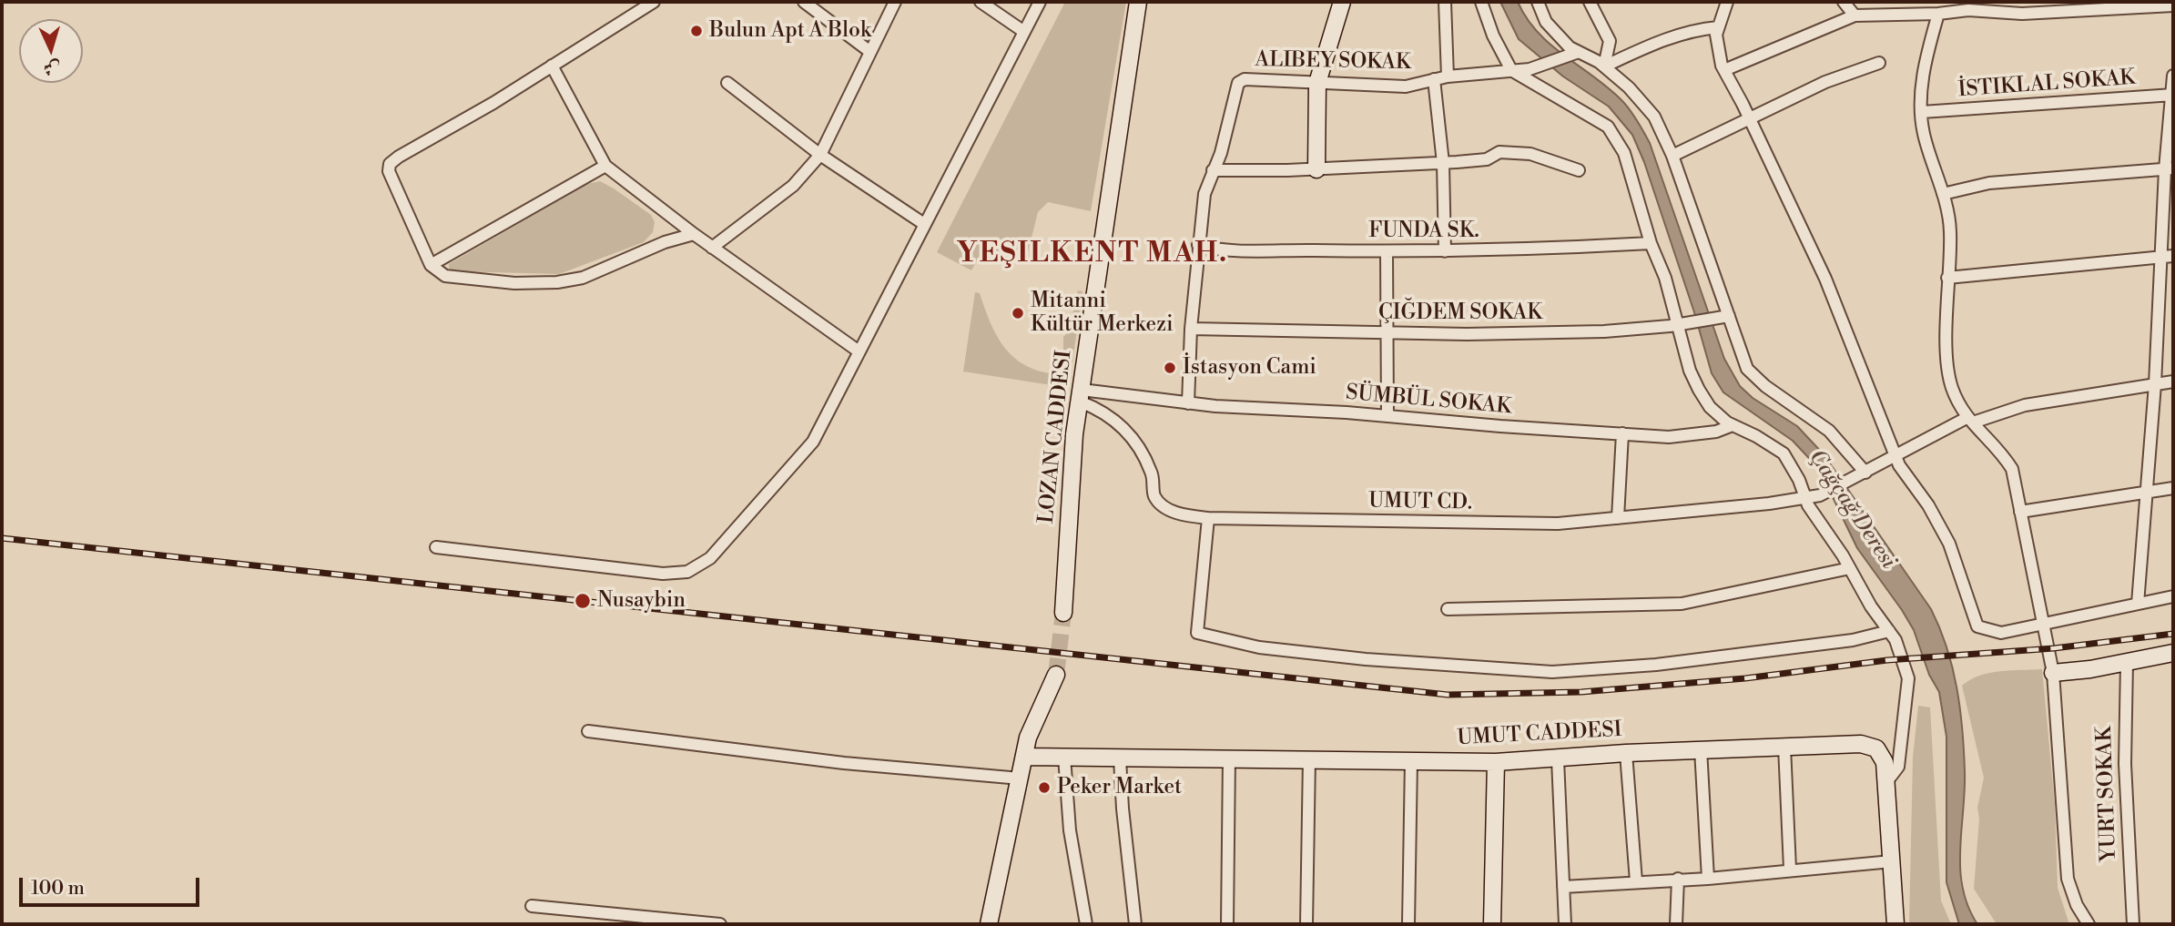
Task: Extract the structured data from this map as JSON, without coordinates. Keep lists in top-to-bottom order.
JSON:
{
  "streets": {
    "street": [
      "ALIBEY SOKAK",
      "İSTIKLAL SOKAK",
      "FUNDA SK.",
      "ÇIĞDEM SOKAK",
      "SÜMBÜL SOKAK",
      "LOZAN CADDESI",
      "UMUT CD.",
      "UMUT CADDESI",
      "YURT SOKAK"
    ]
  },
  "crossings": [
    ["ALIBEY SOKAK", "FUNDA SK."],
    ["ALIBEY SOKAK", "ÇIĞDEM SOKAK"],
    ["ALIBEY SOKAK", "SÜMBÜL SOKAK"],
    ["SÜMBÜL SOKAK", "LOZAN CADDESI"],
    ["SÜMBÜL SOKAK", "UMUT CD."],
    ["LOZAN CADDESI", "UMUT CD."]
  ],
  "districts": ["YEŞILKENT MAH."],
  "water": ["Çağçağ Deresi"],
  "places": [
    "Bulun Apt A Blok",
    "Mitanni Kültür Merkezi",
    "İstasyon Cami",
    "Nusaybin",
    "Peker Market"
  ],
  "scale_bar": "100 m",
  "north": "bottom"
}
